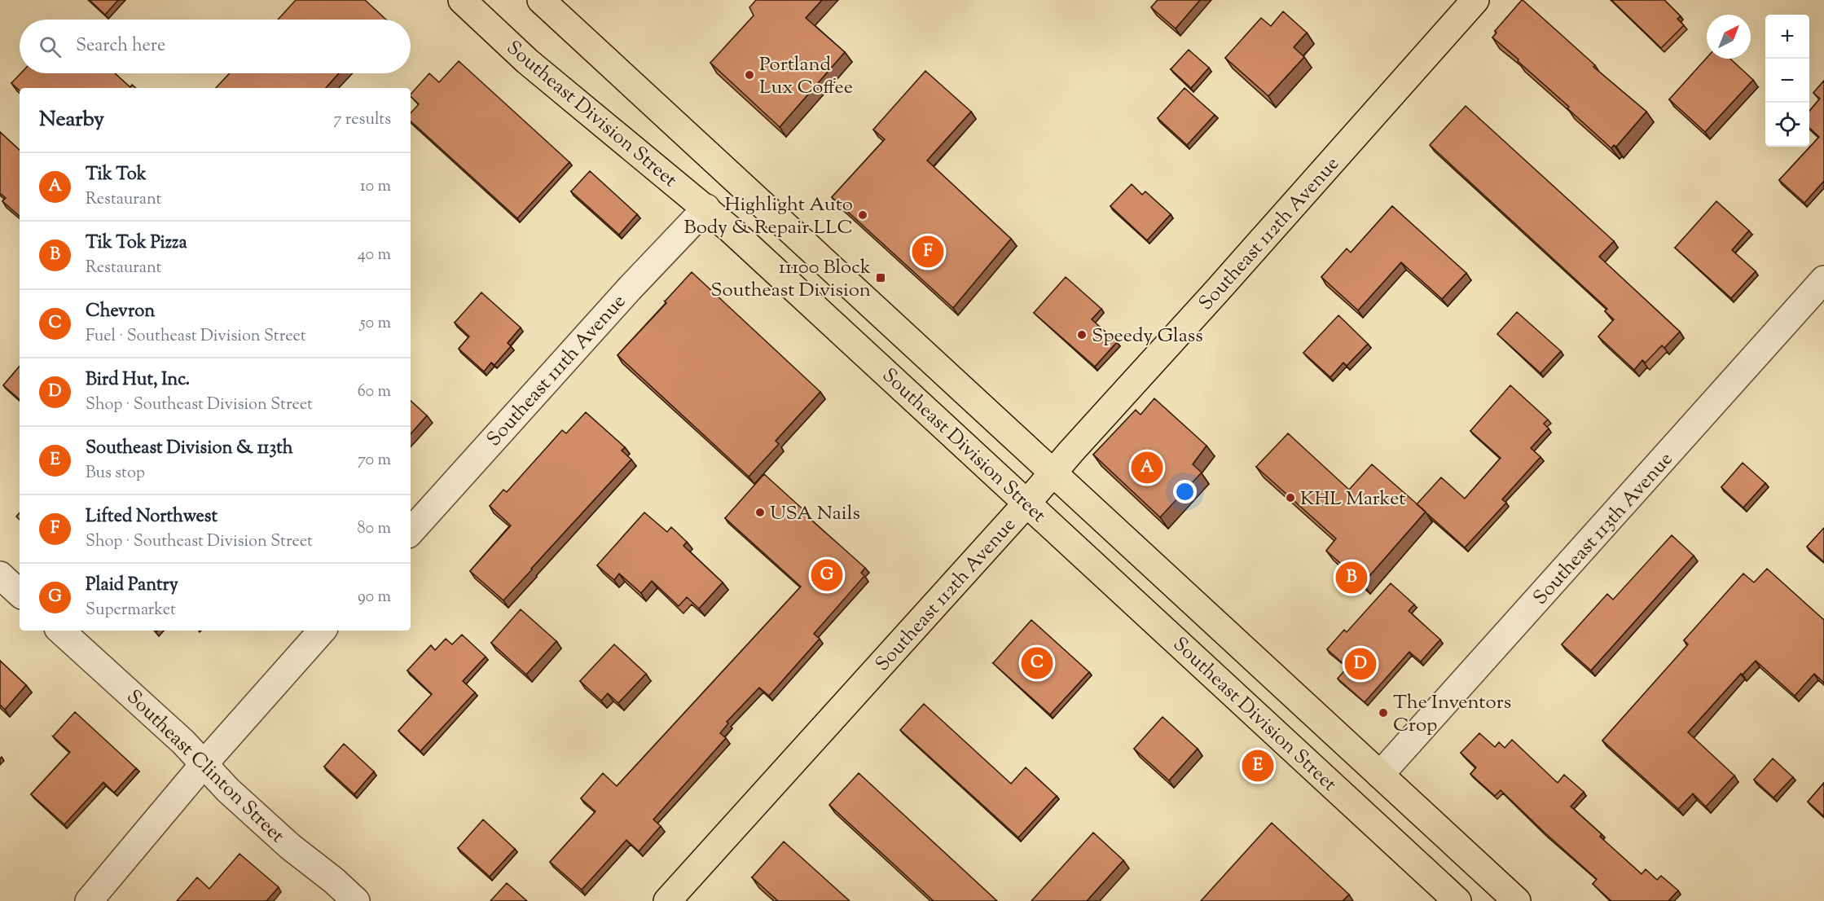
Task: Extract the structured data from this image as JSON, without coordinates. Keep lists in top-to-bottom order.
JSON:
{
  "streets": {
    "main road": ["Southeast Division Street", "Southeast 112th Avenue"],
    "street": ["Southeast 111th Avenue", "Southeast 113th Avenue", "Southeast Clinton Street"]
  },
  "crossings": [
    ["Southeast Division Street", "Southeast 112th Avenue"],
    ["Southeast Division Street", "Southeast 111th Avenue"],
    ["Southeast Division Street", "Southeast 113th Avenue"]
  ],
  "places": {
    "other": [
      "Portland Lux Coffee",
      "Highlight Auto Body & Repair LLC",
      "Speedy Glass",
      "KHL Market",
      "USA Nails",
      "The Inventors Crop"
    ],
    "transit": ["11100 Block Southeast Division"]
  },
  "north": "top right",
  "page": {
    "map_buttons": ["+", "−"],
    "search": "Search here",
    "heading": ["Nearby", "7 results"],
    "list": [
      {
        "mark": "A",
        "name": "Tik Tok",
        "note": "Restaurant",
        "value": "10 m"
      },
      {
        "mark": "B",
        "name": "Tik Tok Pizza",
        "note": "Restaurant",
        "value": "40 m"
      },
      {
        "mark": "C",
        "name": "Chevron",
        "note": "Fuel · Southeast Division Street",
        "value": "50 m"
      },
      {
        "mark": "D",
        "name": "Bird Hut, Inc.",
        "note": "Shop · Southeast Division Street",
        "value": "60 m"
      },
      {
        "mark": "E",
        "name": "Southeast Division & 113th",
        "note": "Bus stop",
        "value": "70 m"
      },
      {
        "mark": "F",
        "name": "Lifted Northwest",
        "note": "Shop · Southeast Division Street",
        "value": "80 m"
      },
      {
        "mark": "G",
        "name": "Plaid Pantry",
        "note": "Supermarket",
        "value": "90 m"
      }
    ],
    "pins": [
      "F",
      "A",
      "G",
      "B",
      "C",
      "D",
      "E"
    ]
  }
}
